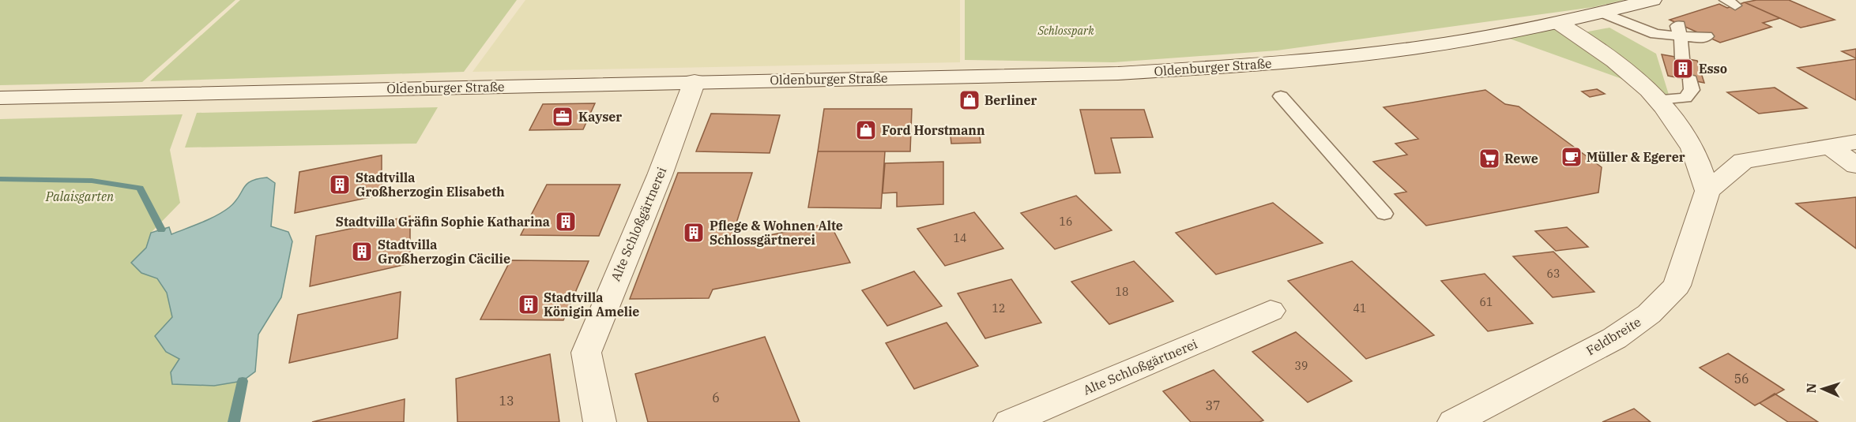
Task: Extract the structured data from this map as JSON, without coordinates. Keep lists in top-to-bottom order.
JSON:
{
  "streets": {
    "street": ["Oldenburger Straße", "Alte Schloßgärtnerei", "Feldbreite"]
  },
  "crossings": [
    ["Oldenburger Straße", "Alte Schloßgärtnerei"]
  ],
  "parks": ["Schlosspark", "Palaisgarten"],
  "places": {
    "building": [
      "Esso",
      "Stadtvilla Großherzogin Elisabeth",
      "Stadtvilla Gräfin Sophie Katharina",
      "Pflege & Wohnen Alte Schlossgärtnerei",
      "Stadtvilla Großherzogin Cäcilie",
      "Stadtvilla Königin Amelie"
    ],
    "shop": ["Berliner", "Ford Horstmann"],
    "office": ["Kayser"],
    "cafe": ["Müller & Egerer"],
    "supermarket": ["Rewe"]
  },
  "house_numbers": [
    "16",
    "14",
    "63",
    "18",
    "61",
    "12",
    "41",
    "39",
    "56",
    "6",
    "13",
    "37"
  ],
  "north": "left"
}
